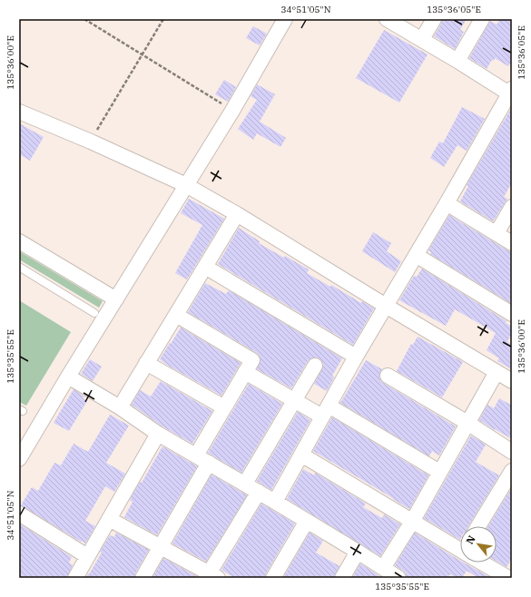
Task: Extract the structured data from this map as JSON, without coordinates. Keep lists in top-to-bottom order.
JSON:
{
  "north": "top left",
  "coordinates": [
    "34°51'05\"N",
    "135°36'05\"E",
    "135°36'00\"E",
    "135°35'55\"E"
  ]
}
